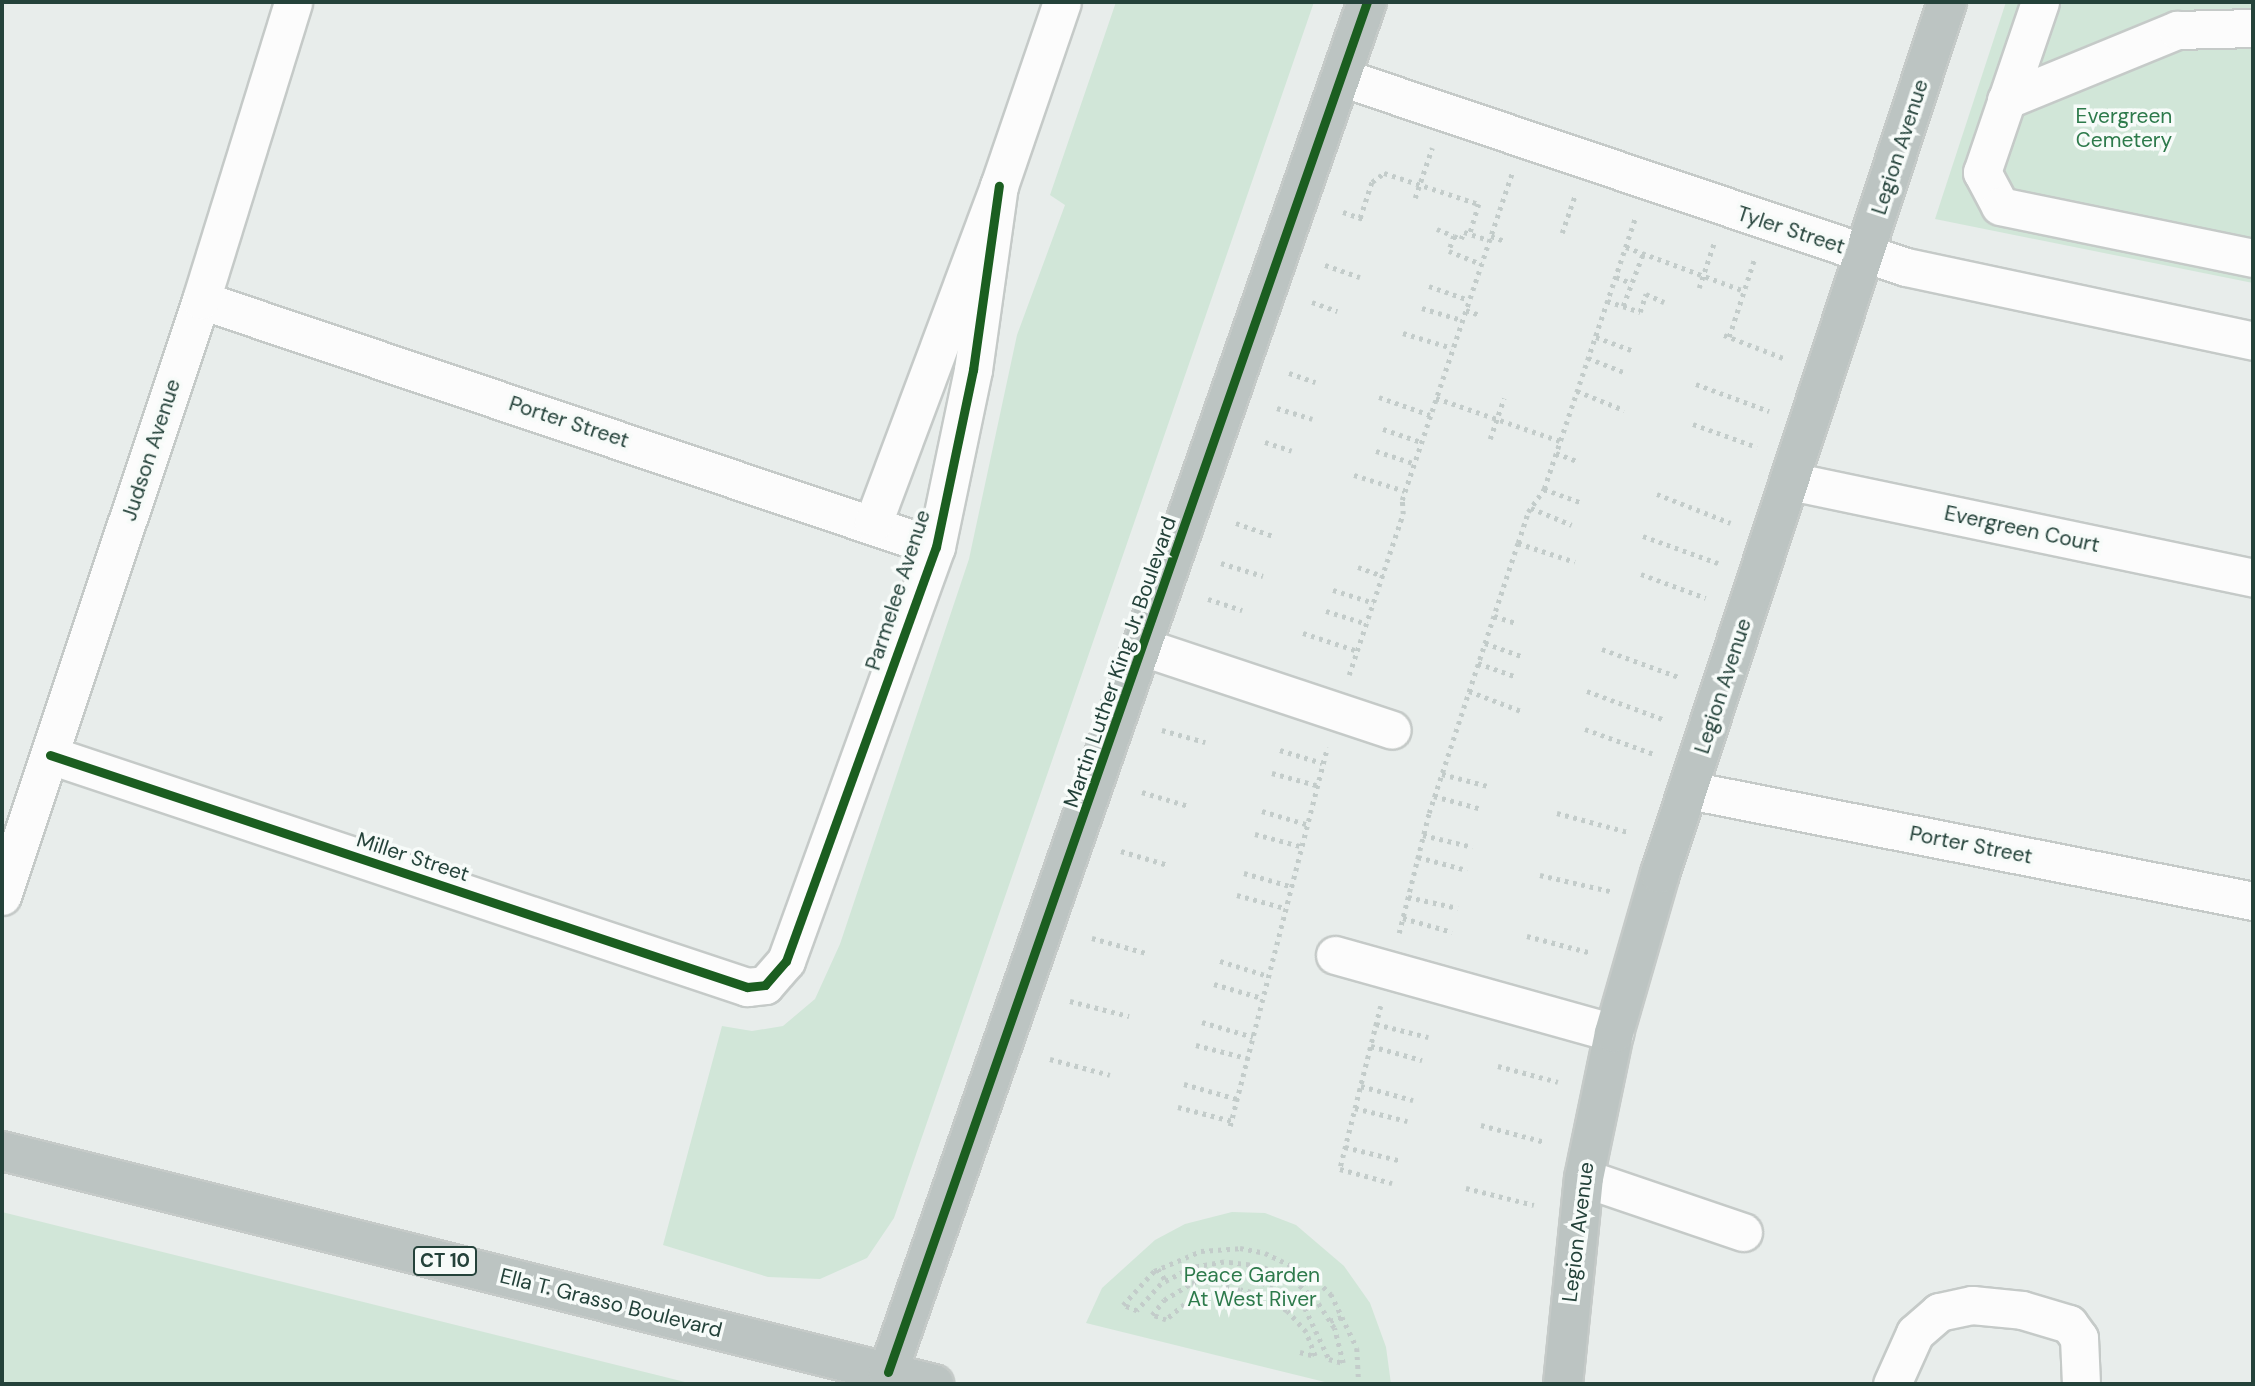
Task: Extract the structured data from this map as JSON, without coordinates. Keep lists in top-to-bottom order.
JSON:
{
  "streets": {
    "highway": [
      "Legion Avenue",
      "Martin Luther King Jr. Boulevard",
      "CT 10",
      "Ella T. Grasso Boulevard"
    ],
    "street": [
      "Tyler Street",
      "Porter Street",
      "Judson Avenue",
      "Evergreen Court",
      "Parmelee Avenue",
      "Miller Street"
    ]
  },
  "crossings": [
    ["Legion Avenue", "Tyler Street"],
    ["Legion Avenue", "Porter Street"],
    ["Legion Avenue", "Evergreen Court"],
    ["Tyler Street", "Martin Luther King Jr. Boulevard"],
    ["Porter Street", "Judson Avenue"],
    ["Porter Street", "Parmelee Avenue"],
    ["Judson Avenue", "Miller Street"],
    ["Parmelee Avenue", "Miller Street"],
    ["Martin Luther King Jr. Boulevard", "Ella T. Grasso Boulevard"]
  ],
  "parks": ["Evergreen Cemetery", "Peace Garden At West River"]
}
